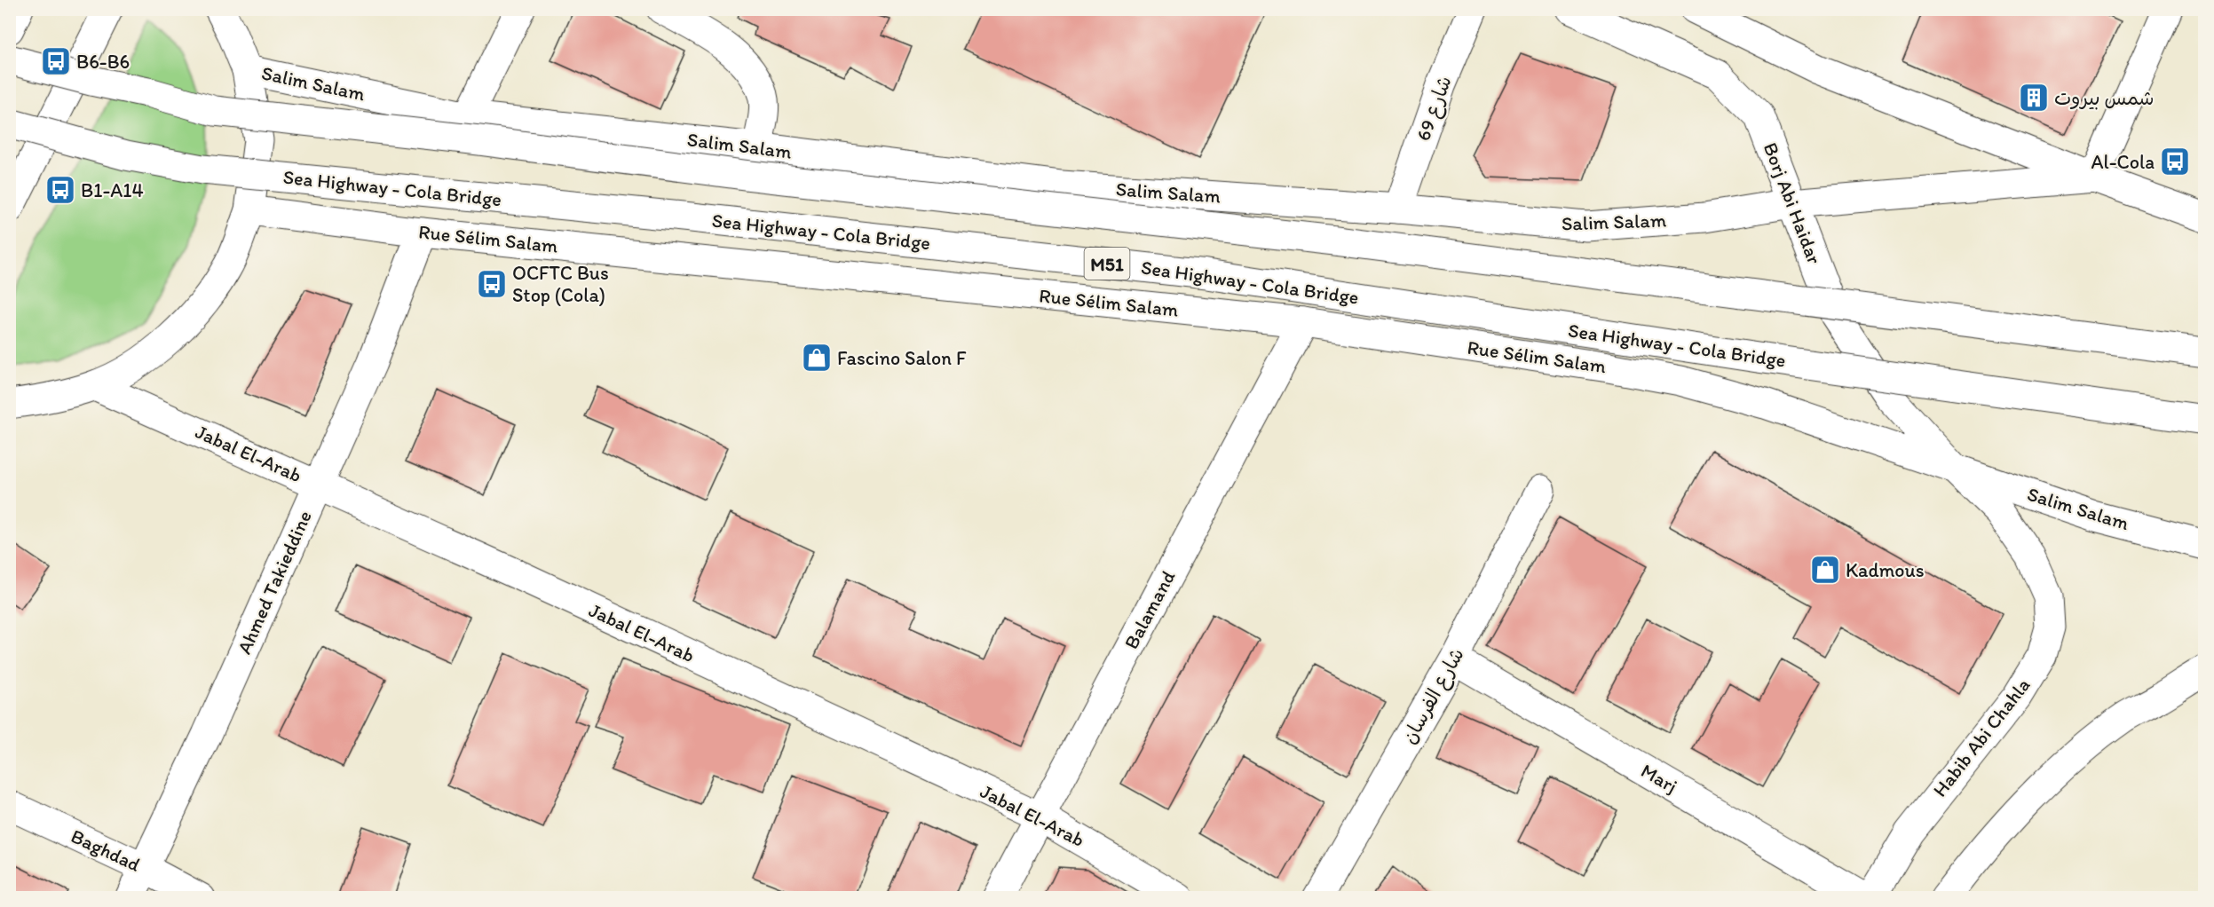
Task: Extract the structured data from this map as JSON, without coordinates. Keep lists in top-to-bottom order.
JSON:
{
  "streets": {
    "main road": [
      "Salim Salam",
      "شارع 69",
      "Sea Highway - Cola Bridge",
      "Borj Abi Haidar",
      "Rue Sélim Salam",
      "M51",
      "Jabal El-Arab",
      "Ahmed Takieddine",
      "Balamand",
      "شارع الفرسان",
      "Habib Abi Chahla",
      "Marj",
      "Baghdad"
    ]
  },
  "crossings": [
    ["Salim Salam", "شارع 69"],
    ["Salim Salam", "Borj Abi Haidar"],
    ["Salim Salam", "Rue Sélim Salam"],
    ["Salim Salam", "Habib Abi Chahla"],
    ["Borj Abi Haidar", "Rue Sélim Salam"],
    ["Borj Abi Haidar", "Habib Abi Chahla"],
    ["Rue Sélim Salam", "Ahmed Takieddine"],
    ["Rue Sélim Salam", "Balamand"],
    ["Rue Sélim Salam", "Habib Abi Chahla"],
    ["Jabal El-Arab", "Ahmed Takieddine"],
    ["Jabal El-Arab", "Balamand"],
    ["Ahmed Takieddine", "Baghdad"],
    ["شارع الفرسان", "Marj"]
  ],
  "places": {
    "bus stop": [
      "B6-B6",
      "Al-Cola",
      "B1-A14",
      "OCFTC Bus Stop (Cola)"
    ],
    "building": ["شمس بيروت"],
    "shop": ["Fascino Salon F", "Kadmous"]
  }
}
